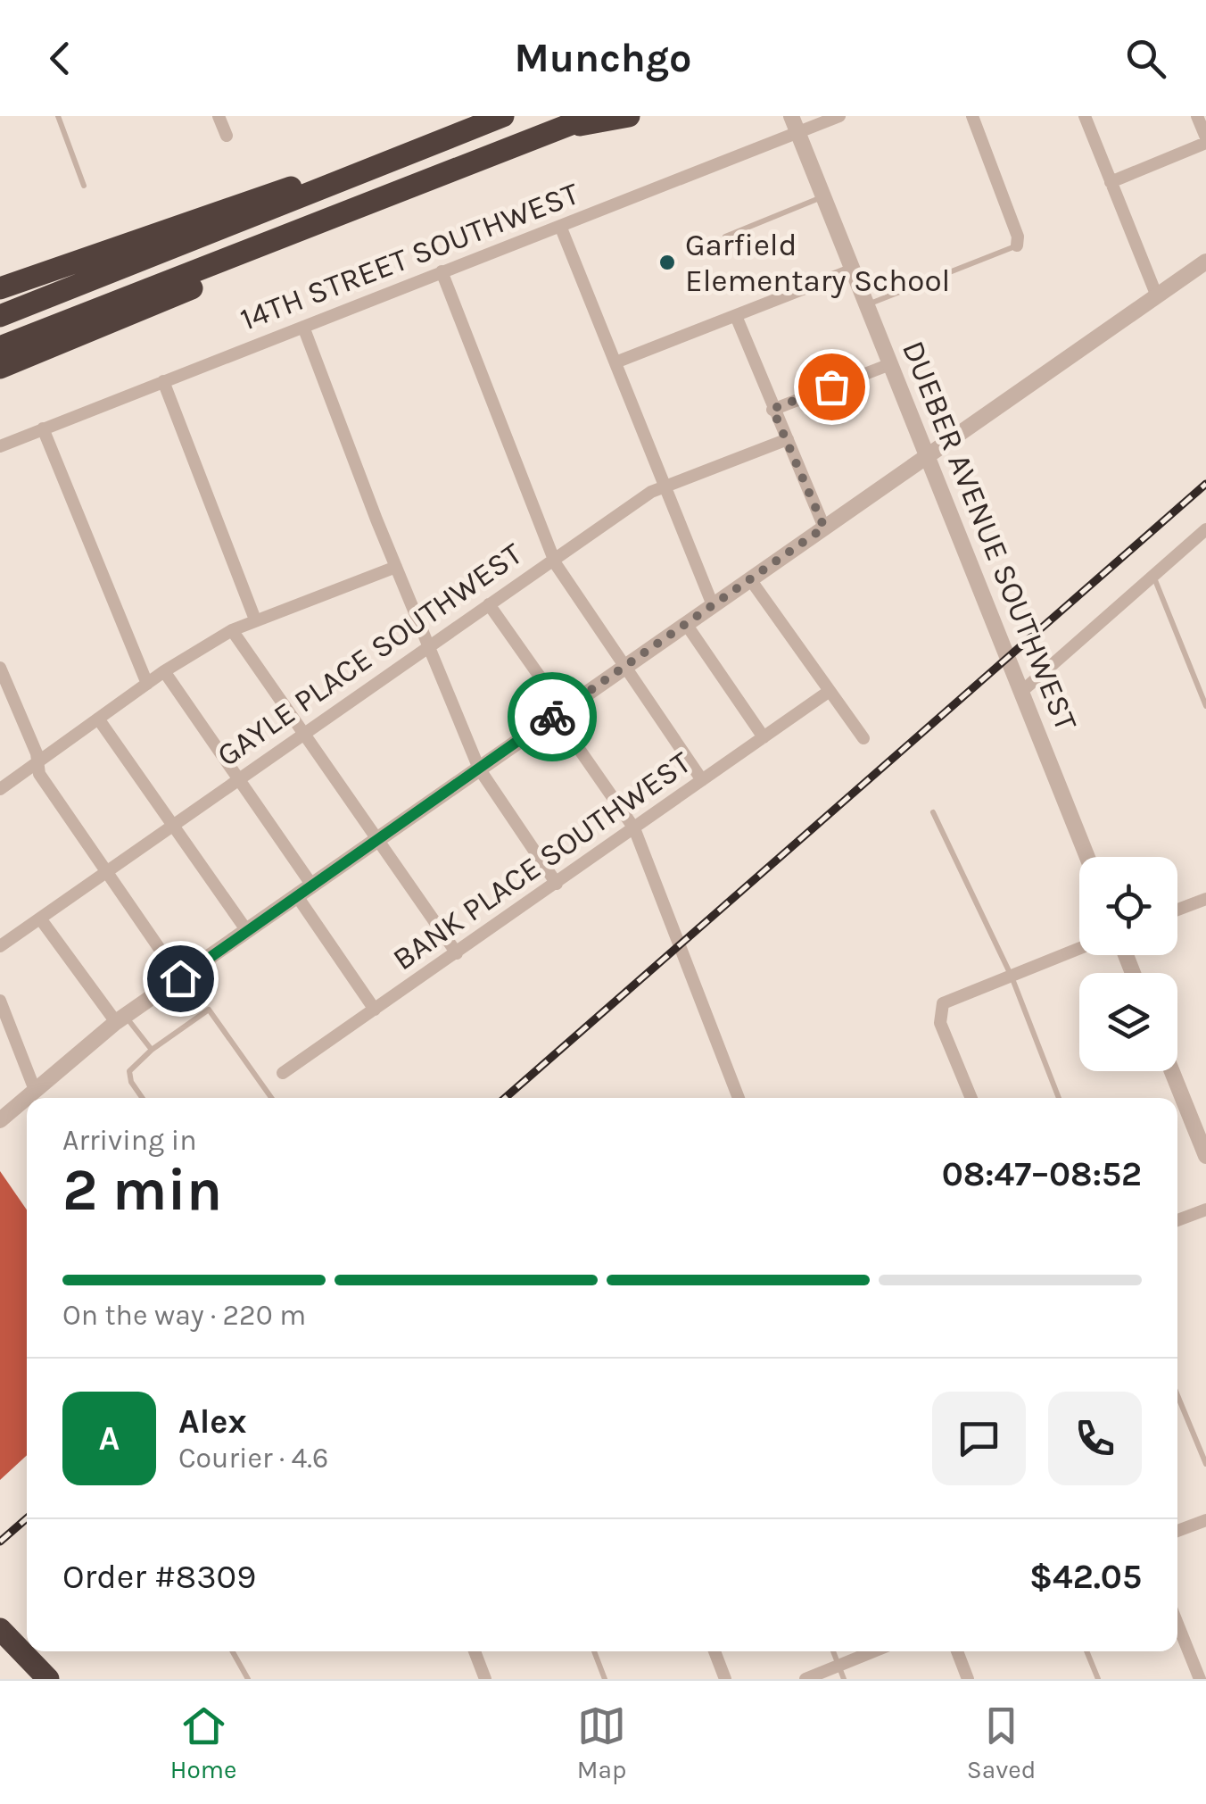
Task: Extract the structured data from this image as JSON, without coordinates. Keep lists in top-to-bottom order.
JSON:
{
  "streets": {
    "street": [
      "14TH STREET SOUTHWEST",
      "DUEBER AVENUE SOUTHWEST",
      "GAYLE PLACE SOUTHWEST",
      "BANK PLACE SOUTHWEST"
    ]
  },
  "crossings": [
    ["14TH STREET SOUTHWEST", "DUEBER AVENUE SOUTHWEST"]
  ],
  "places": ["Garfield Elementary School"],
  "page": {
    "header": "Munchgo",
    "heading": ["2 min", "Arriving in", "08:47–08:52"],
    "panel": [
      "Alex",
      "Courier · 4.6",
      "Order #8309",
      "$42.05"
    ],
    "bar": "On the way · 220 m",
    "round": "A",
    "tabs": ["Home", "Map", "Saved"]
  }
}
